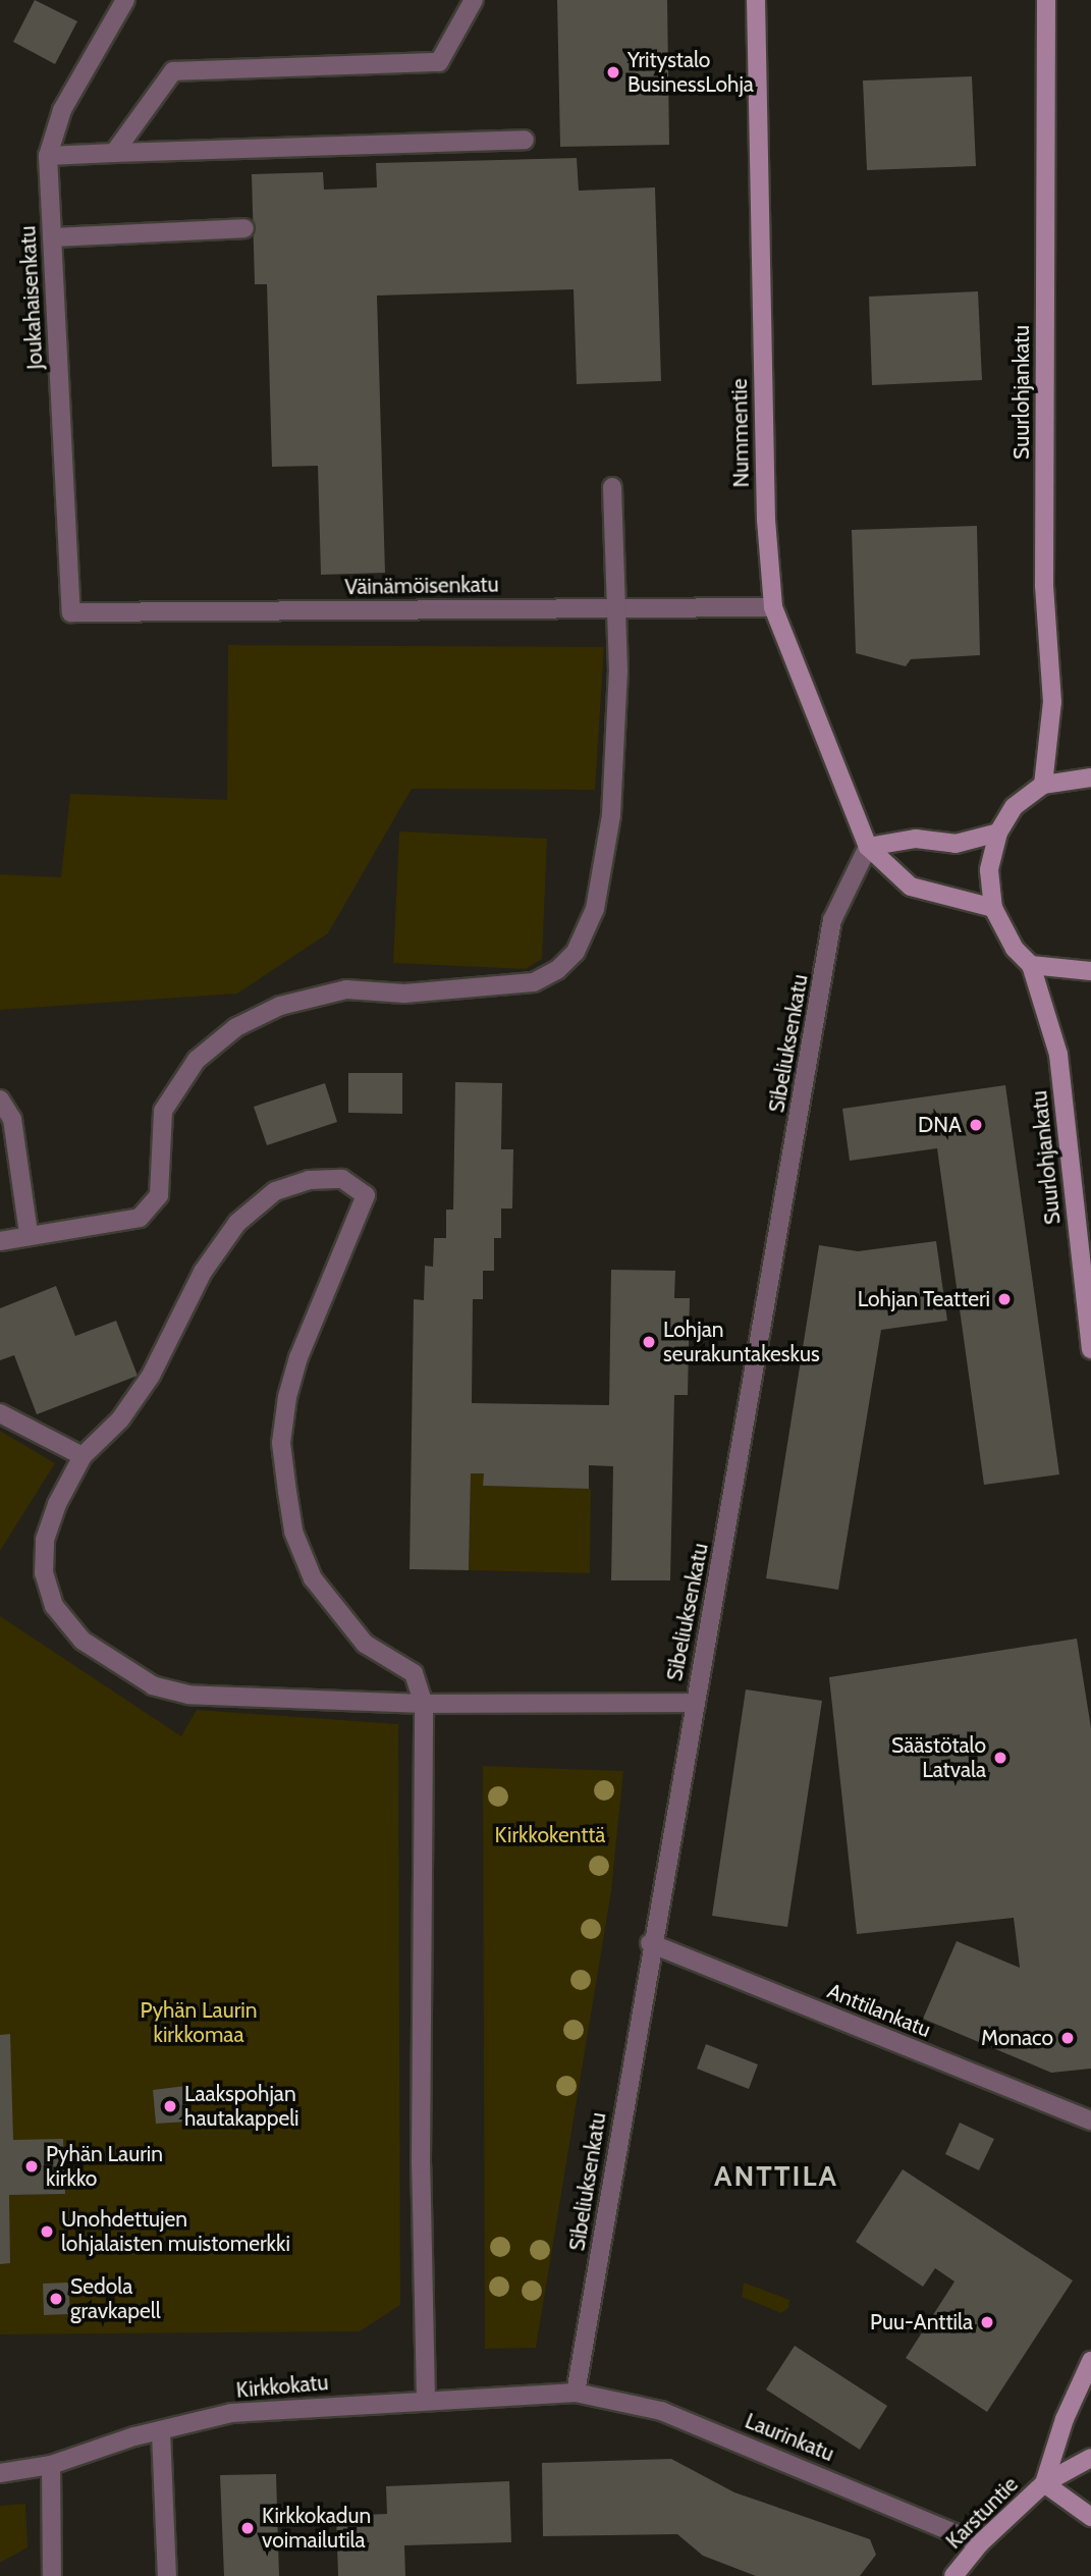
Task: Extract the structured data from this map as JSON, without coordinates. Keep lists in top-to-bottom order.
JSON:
{
  "streets": {
    "main road": ["Suurlohjankatu", "Nummentie", "Karstuntie"],
    "street": [
      "Joukahaisenkatu",
      "Väinämöisenkatu",
      "Sibeliuksenkatu",
      "Anttilankatu",
      "Kirkkokatu",
      "Laurinkatu"
    ]
  },
  "crossings": [
    ["Joukahaisenkatu", "Väinämöisenkatu"],
    ["Nummentie", "Väinämöisenkatu"],
    ["Nummentie", "Sibeliuksenkatu"],
    ["Sibeliuksenkatu", "Anttilankatu"],
    ["Sibeliuksenkatu", "Kirkkokatu"],
    ["Sibeliuksenkatu", "Laurinkatu"],
    ["Kirkkokatu", "Laurinkatu"],
    ["Laurinkatu", "Karstuntie"]
  ],
  "districts": ["ANTTILA"],
  "parks": ["Kirkkokenttä", "Pyhän Laurin kirkkomaa"],
  "places": [
    "Yritystalo BusinessLohja",
    "DNA",
    "Lohjan Teatteri",
    "Lohjan seurakuntakeskus",
    "Säästötalo Latvala",
    "Monaco",
    "Laakspohjan hautakappeli",
    "Pyhän Laurin kirkko",
    "Unohdettujen lohjalaisten muistomerkki",
    "Sedola gravkapell",
    "Puu-Anttila",
    "Kirkkokadun voimailutila"
  ]
}
